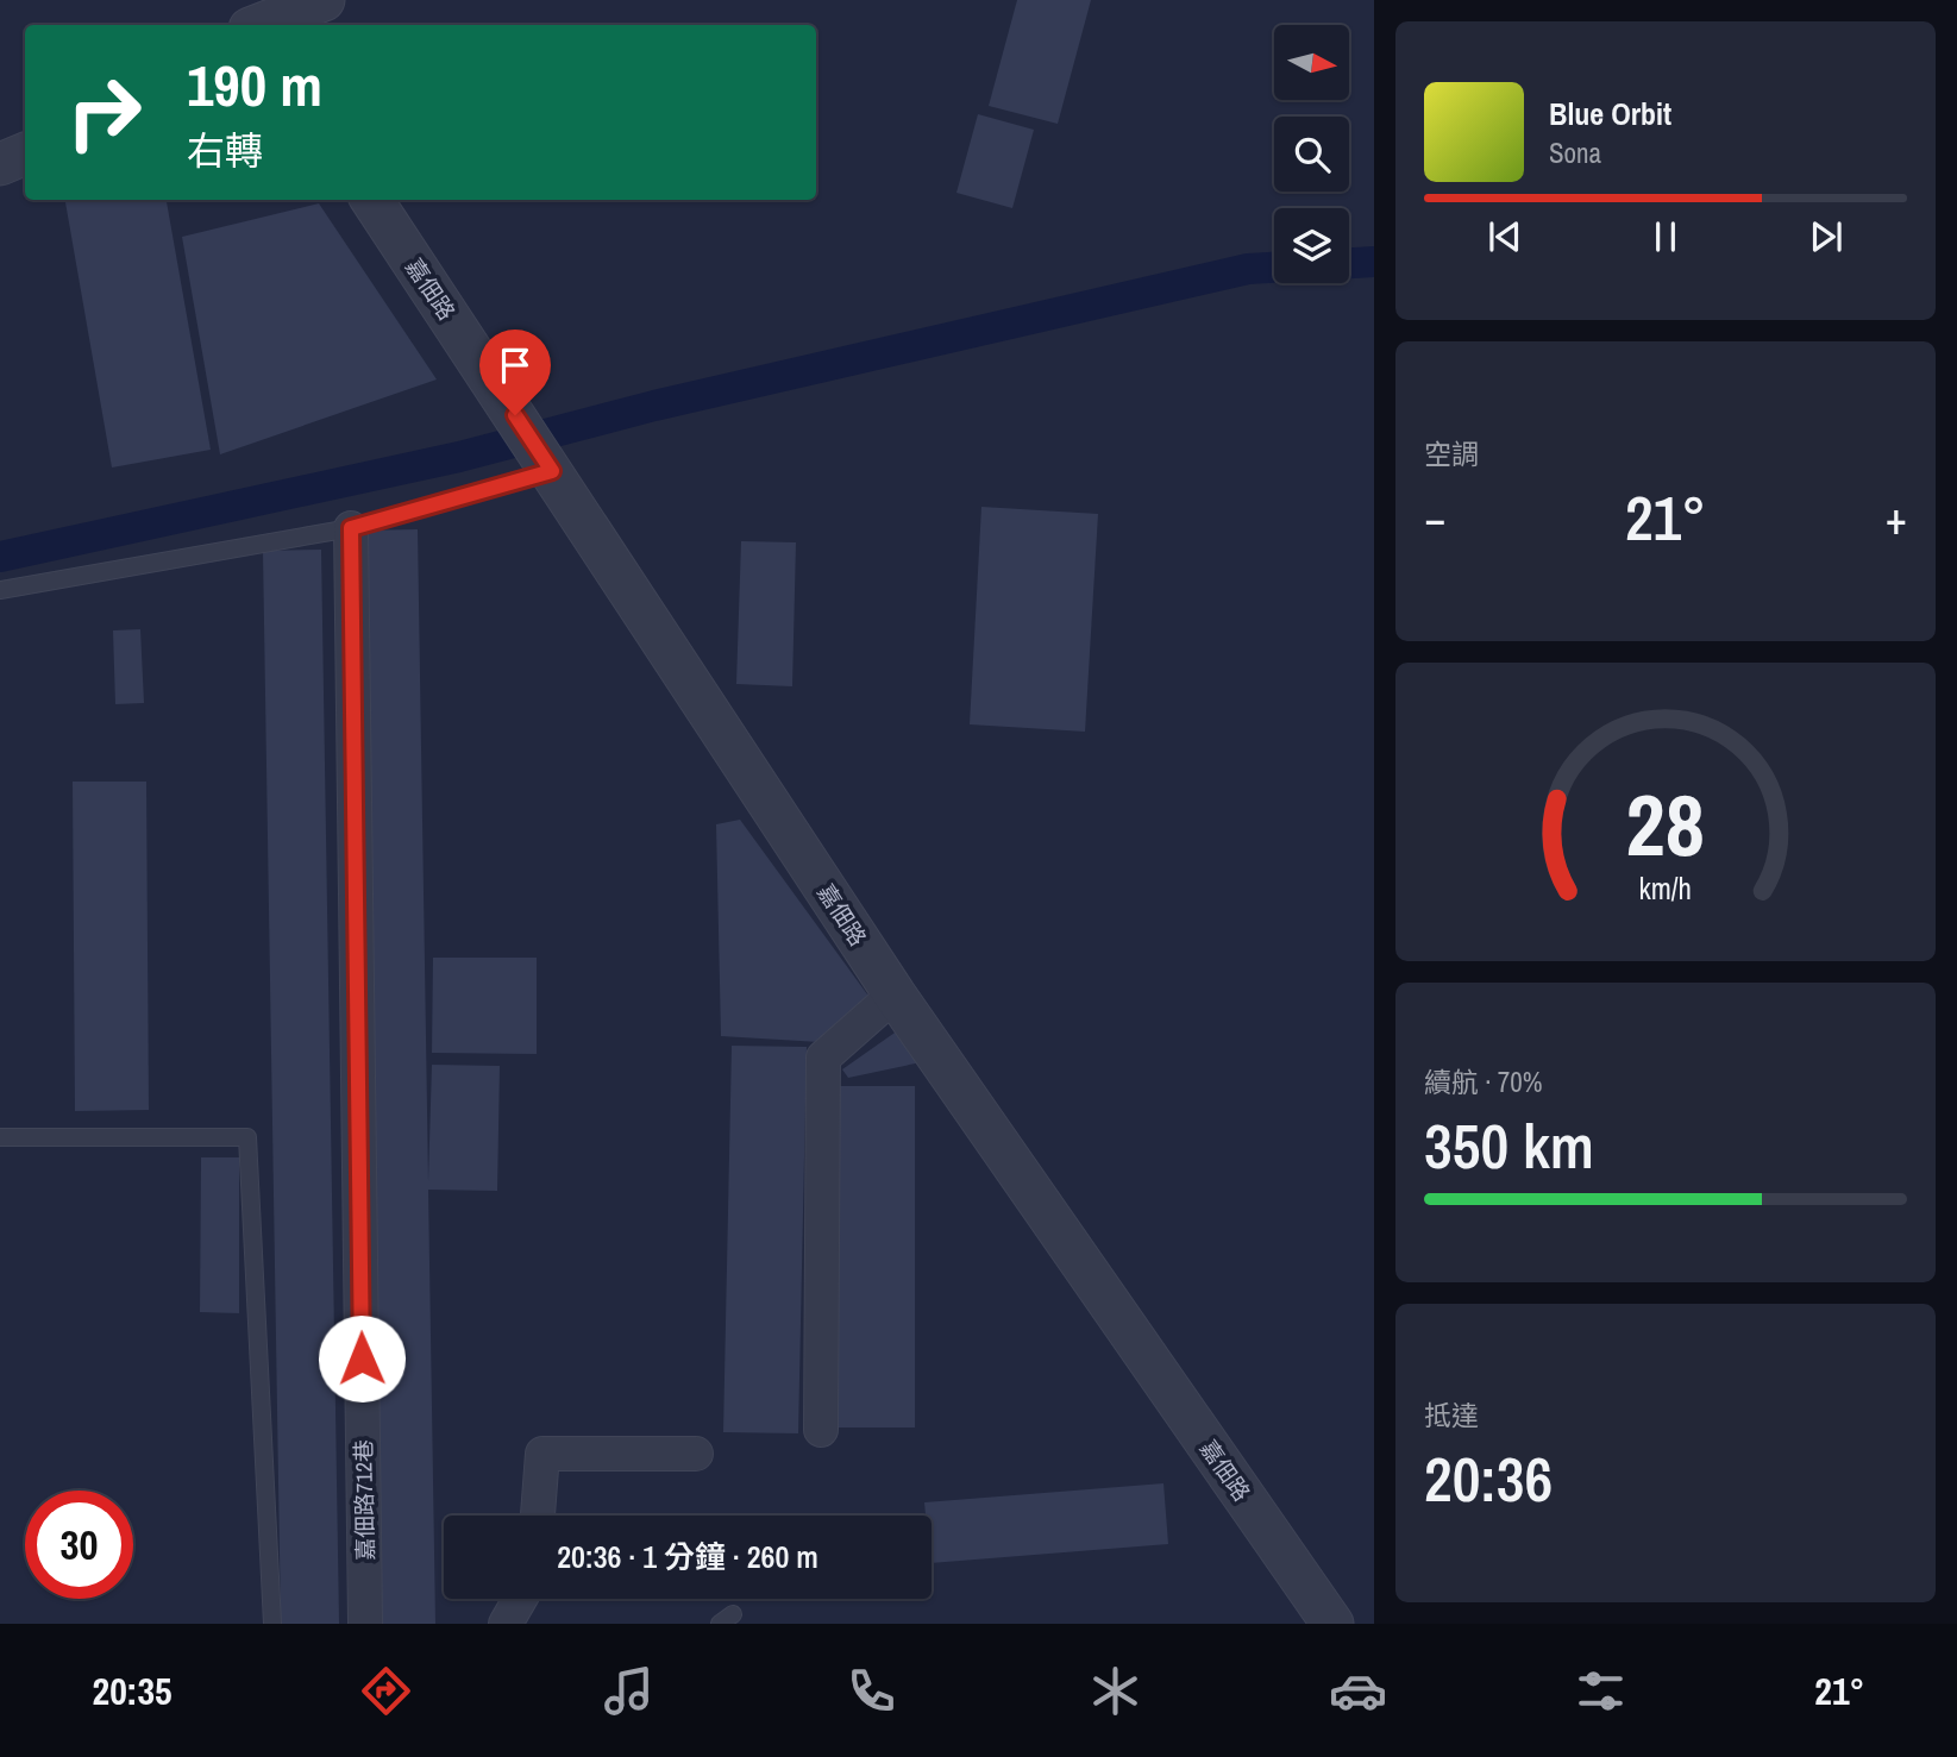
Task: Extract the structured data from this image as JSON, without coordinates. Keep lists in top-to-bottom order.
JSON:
{
  "streets": {
    "street": ["嘉佃路", "嘉佃路712巷"]
  },
  "north": "right",
  "page": {
    "turn": ["190 m", "右轉"],
    "song": ["Blue Orbit", "Sona"],
    "tile": [
      "空調",
      ["續航 · 70%", "350 km"],
      ["抵達", "20:36"]
    ],
    "heat": ["−", "21°", "+"],
    "limit": "30",
    "trip": "20:36 · 1 分鐘 · 260 m",
    "tabs": ["20:35", "21°"],
    "gauge": ["28", "km/h"]
  }
}
